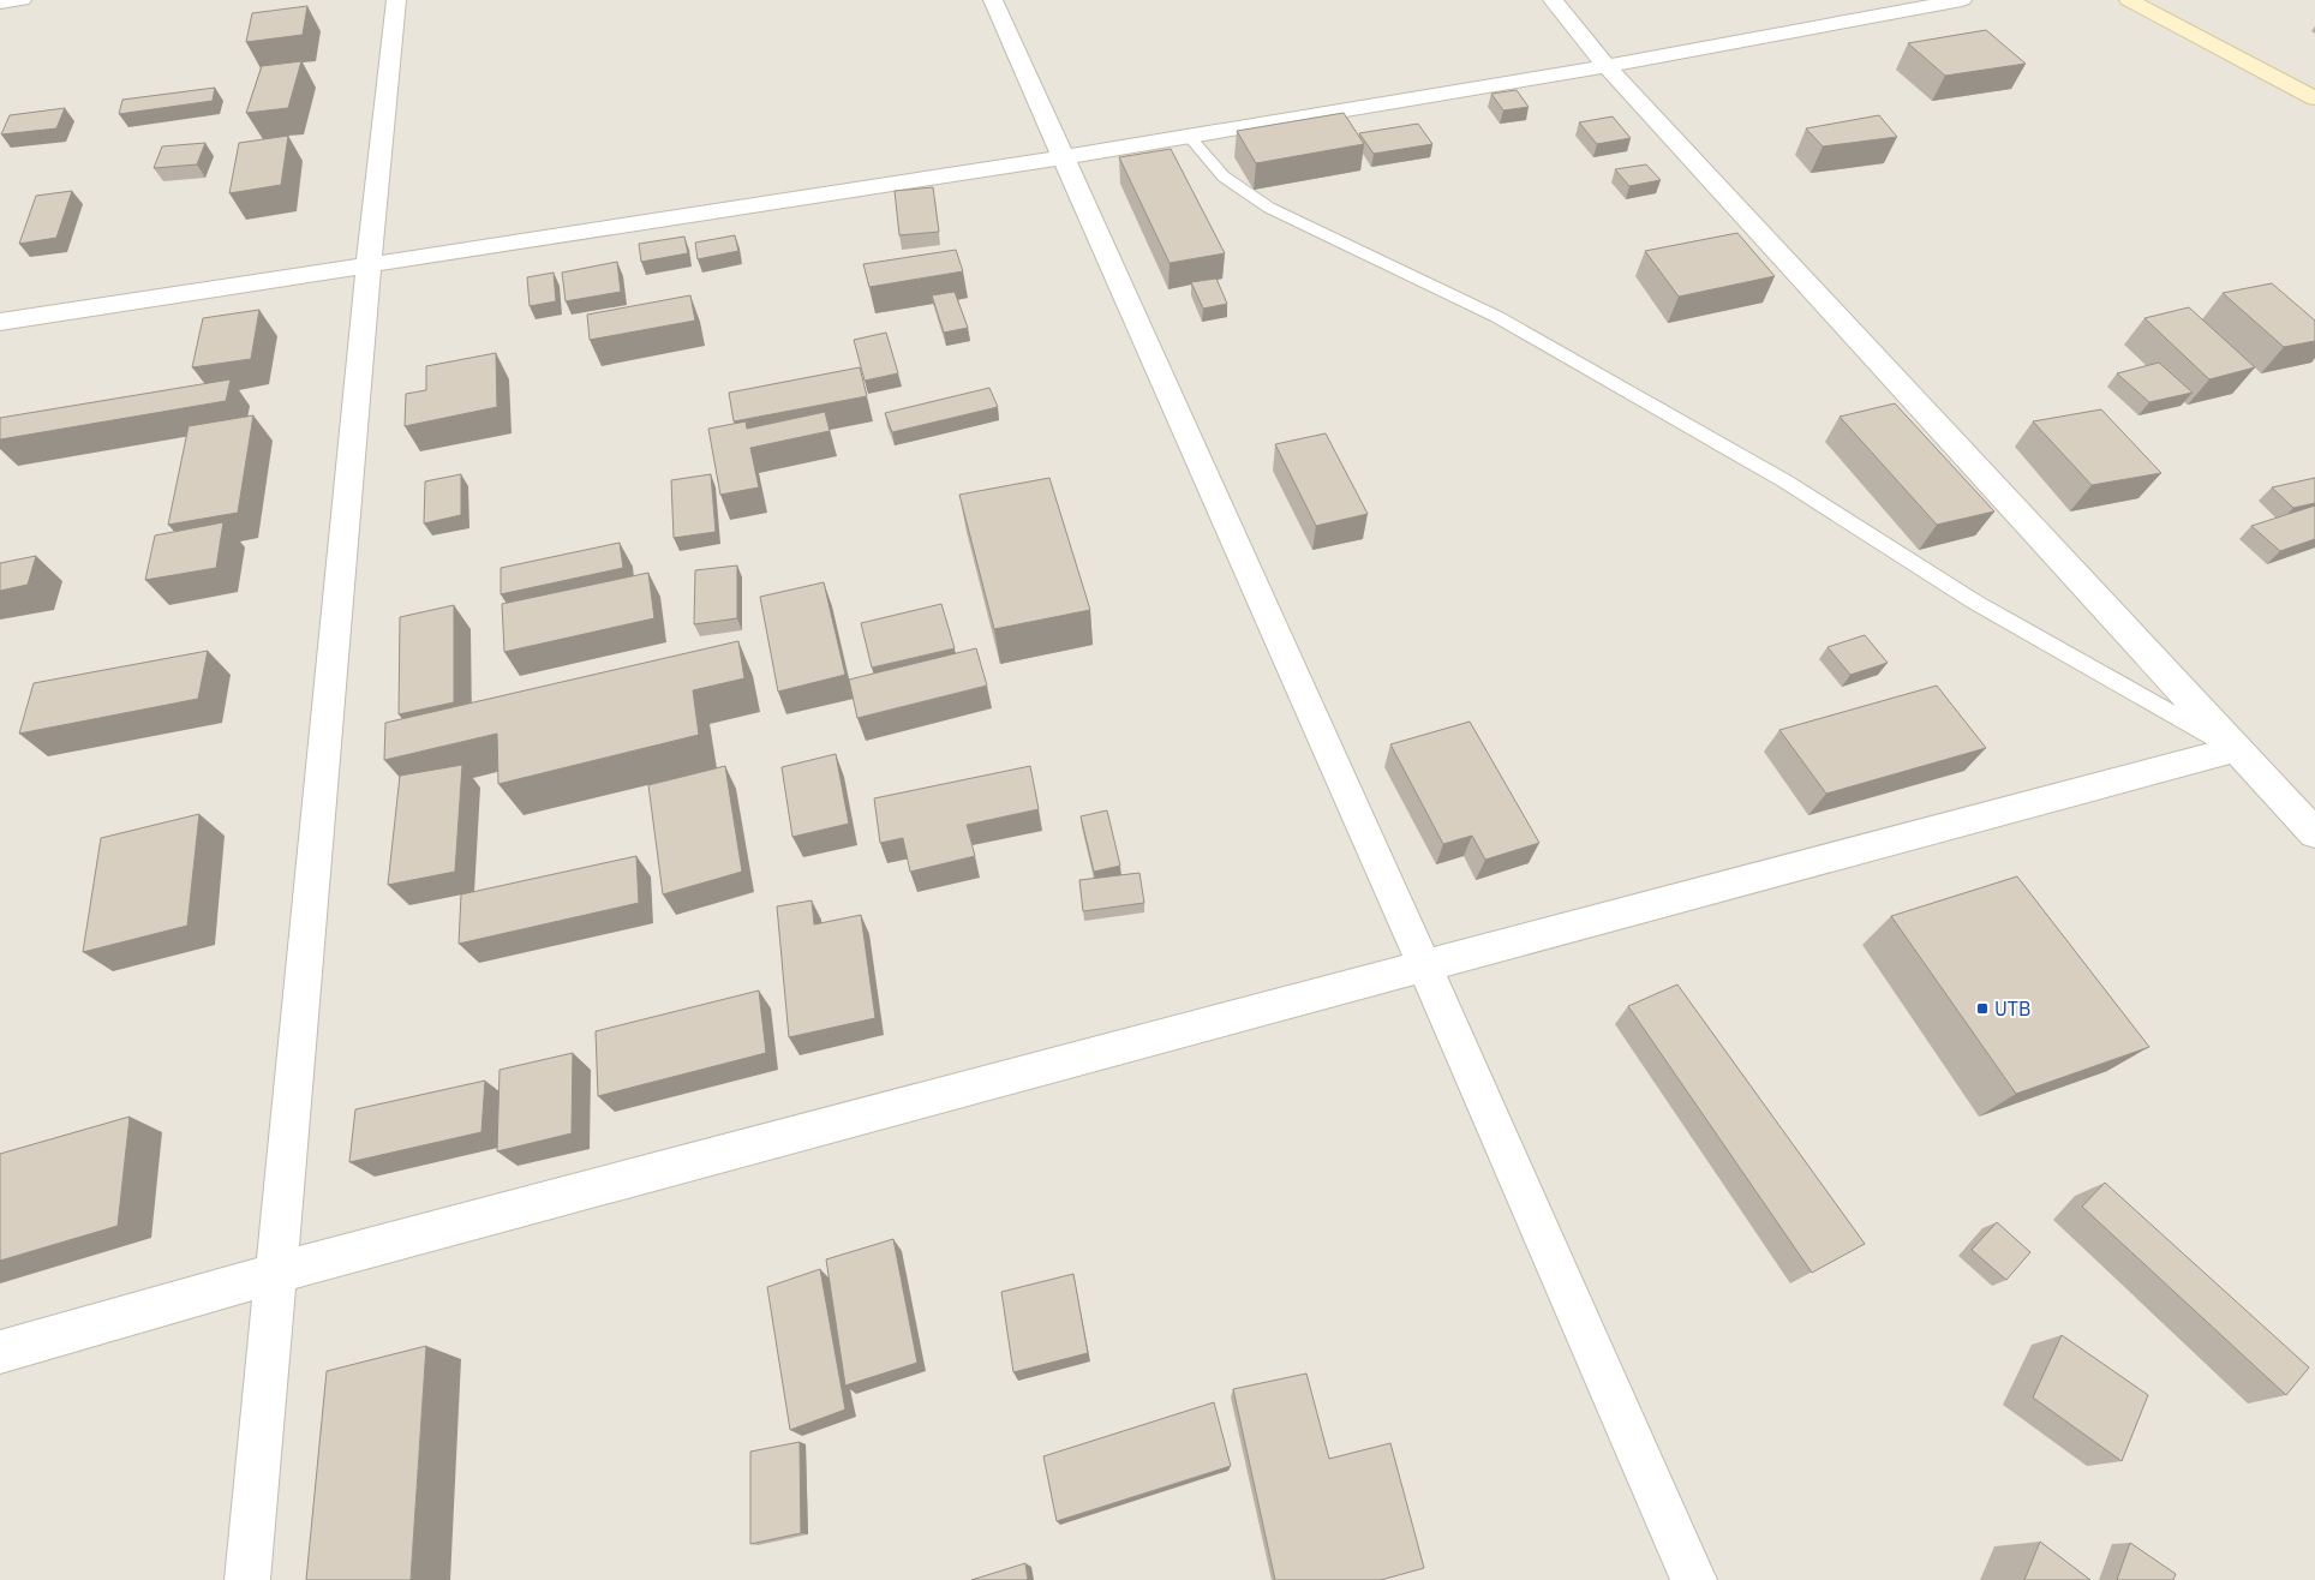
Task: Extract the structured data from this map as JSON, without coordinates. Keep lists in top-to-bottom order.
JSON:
{
  "places": {
    "transit": ["UTB"]
  }
}
